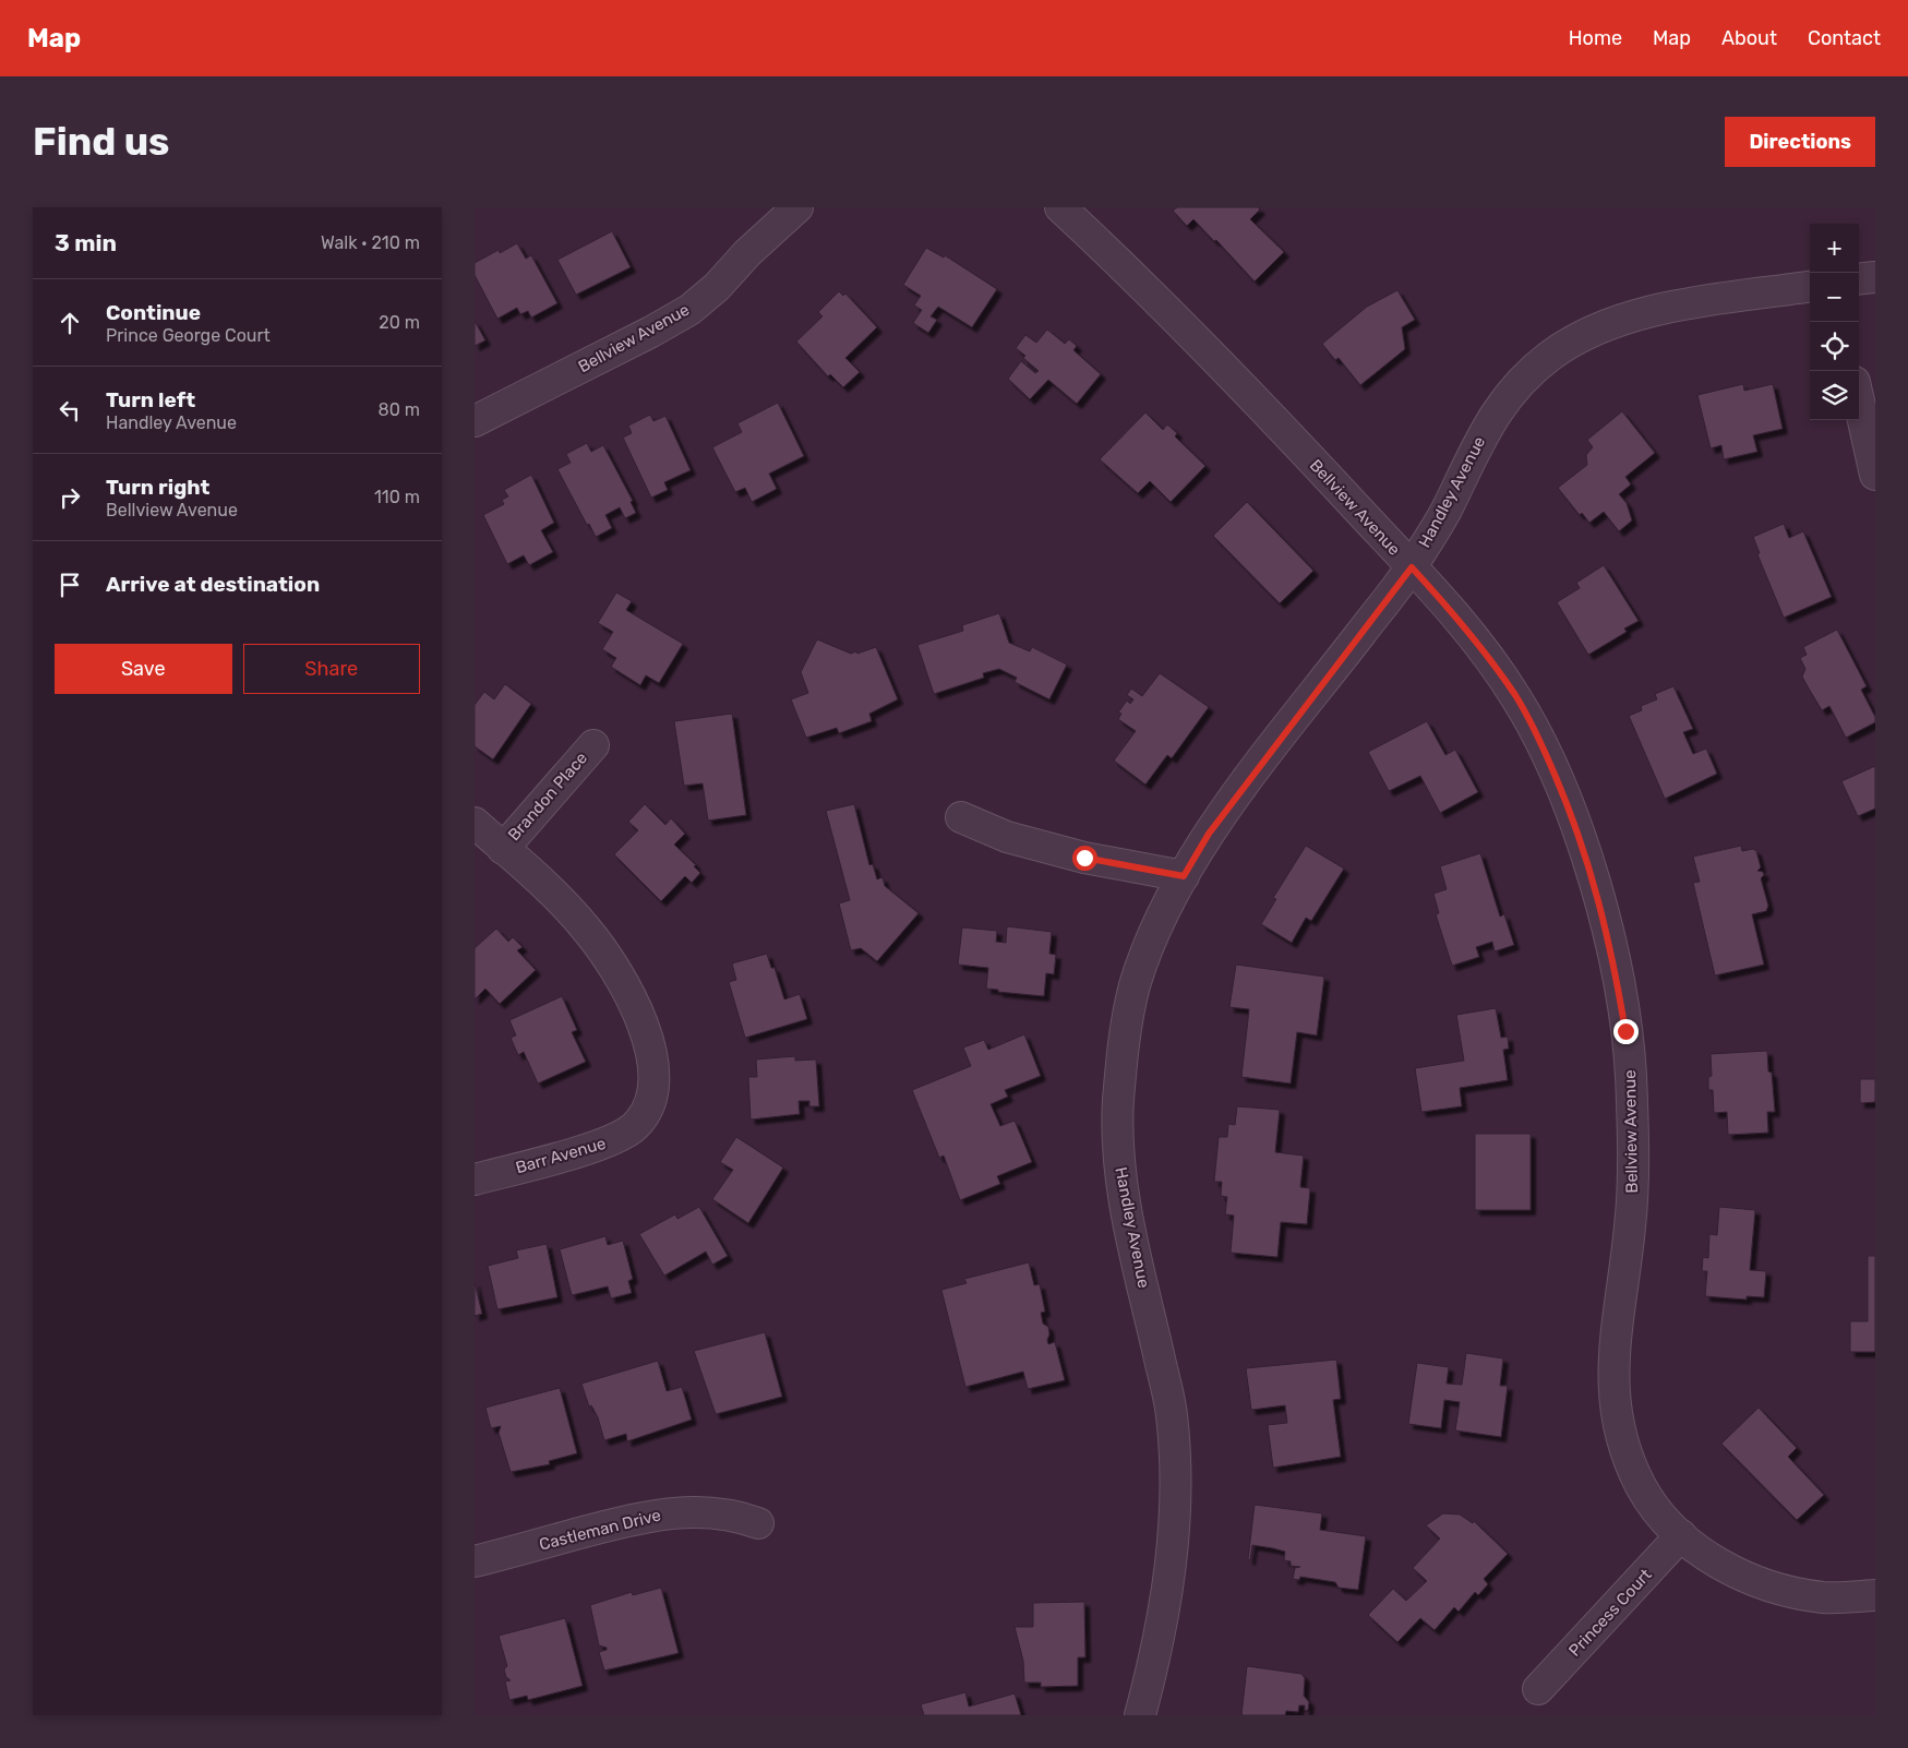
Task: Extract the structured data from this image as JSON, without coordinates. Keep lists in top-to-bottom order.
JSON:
{
  "streets": {
    "street": [
      "Bellview Avenue",
      "Handley Avenue",
      "Brandon Place",
      "Barr Avenue",
      "Castleman Drive",
      "Princess Court"
    ]
  },
  "crossings": [
    ["Bellview Avenue", "Handley Avenue"],
    ["Bellview Avenue", "Princess Court"],
    ["Brandon Place", "Barr Avenue"]
  ],
  "page": {
    "header": "Map",
    "nav": [
      "Home",
      "Map",
      "About",
      "Contact"
    ],
    "buttons": [
      "Directions",
      ["Save", "Share"]
    ],
    "title": "Find us",
    "heading": ["3 min", "Walk · 210 m"],
    "map_buttons": ["+", "−"],
    "list": [
      ["Continue", "Prince George Court", "20 m"],
      ["Turn left", "Handley Avenue", "80 m"],
      ["Turn right", "Bellview Avenue", "110 m"],
      "Arrive at destination"
    ]
  }
}
